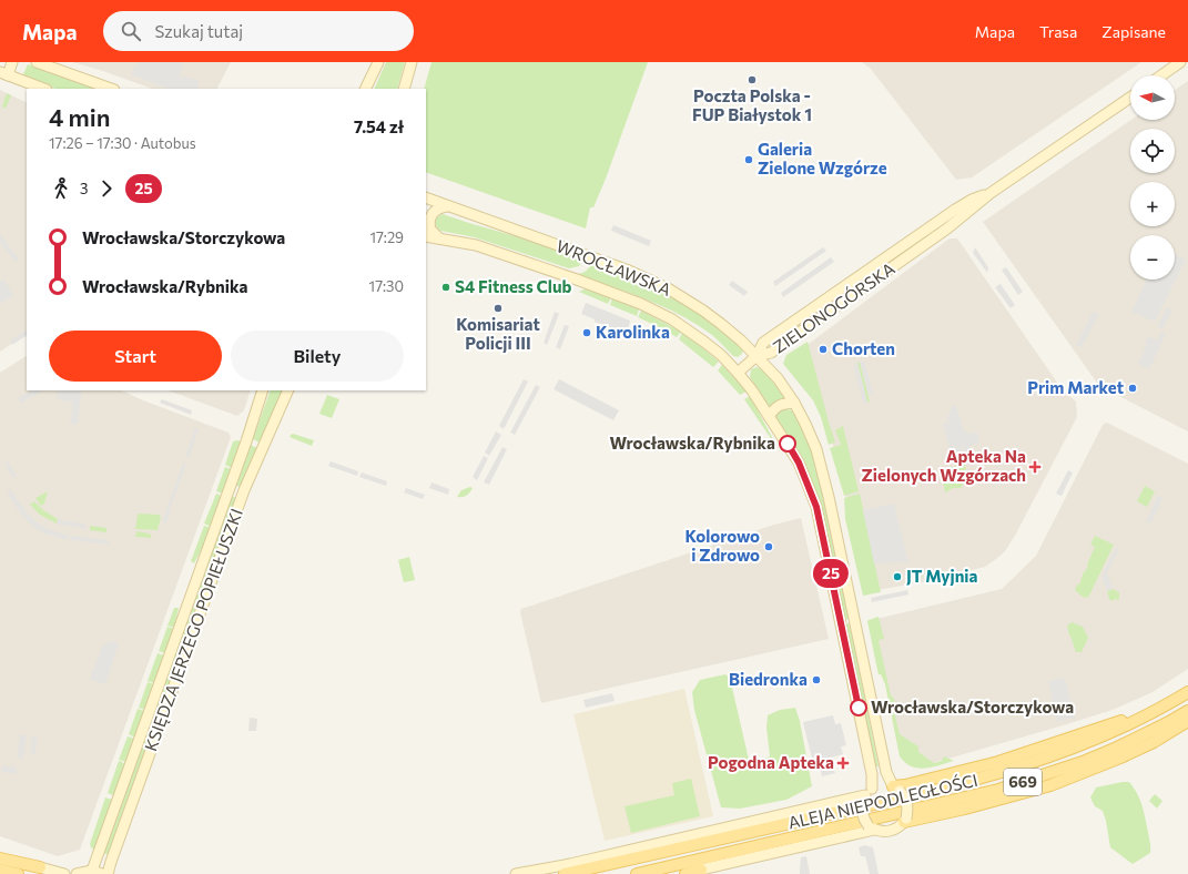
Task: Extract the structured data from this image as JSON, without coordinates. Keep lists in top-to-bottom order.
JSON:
{
  "streets": {
    "main road": [
      "WROCŁAWSKA",
      "ZIELONOGÓRSKA",
      "KSIĘDZA JERZEGO POPIEŁUSZKI",
      "669",
      "ALEJA NIEPODLEGŁOŚCI"
    ]
  },
  "crossings": [
    ["WROCŁAWSKA", "ZIELONOGÓRSKA"]
  ],
  "places": {
    "other": [
      "Poczta Polska - FUP Białystok 1",
      "Galeria Zielone Wzgórze",
      "S4 Fitness Club",
      "Komisariat Policji III",
      "Karolinka",
      "Chorten",
      "Prim Market",
      "Wrocławska/Rybnika",
      "Kolorowo i Zdrowo",
      "JT Myjnia",
      "Biedronka",
      "Wrocławska/Storczykowa"
    ],
    "health": ["Apteka Na Zielonych Wzgórzach", "Pogodna Apteka"]
  },
  "lines": ["bus line 25"],
  "north": "left",
  "page": {
    "header": "Mapa",
    "search": "Szukaj tutaj",
    "nav": ["Mapa", "Trasa", "Zapisane"],
    "on_map": "25",
    "map_buttons": ["+", "−"],
    "heading": ["4 min", "17:26 – 17:30 · Autobus", "7.54 zł"],
    "legs": ["3", "25"],
    "list": [
      {
        "name": "Wrocławska/Storczykowa",
        "value": "17:29"
      },
      {
        "name": "Wrocławska/Rybnika",
        "value": "17:30"
      }
    ],
    "buttons": ["Start", "Bilety"]
  }
}
